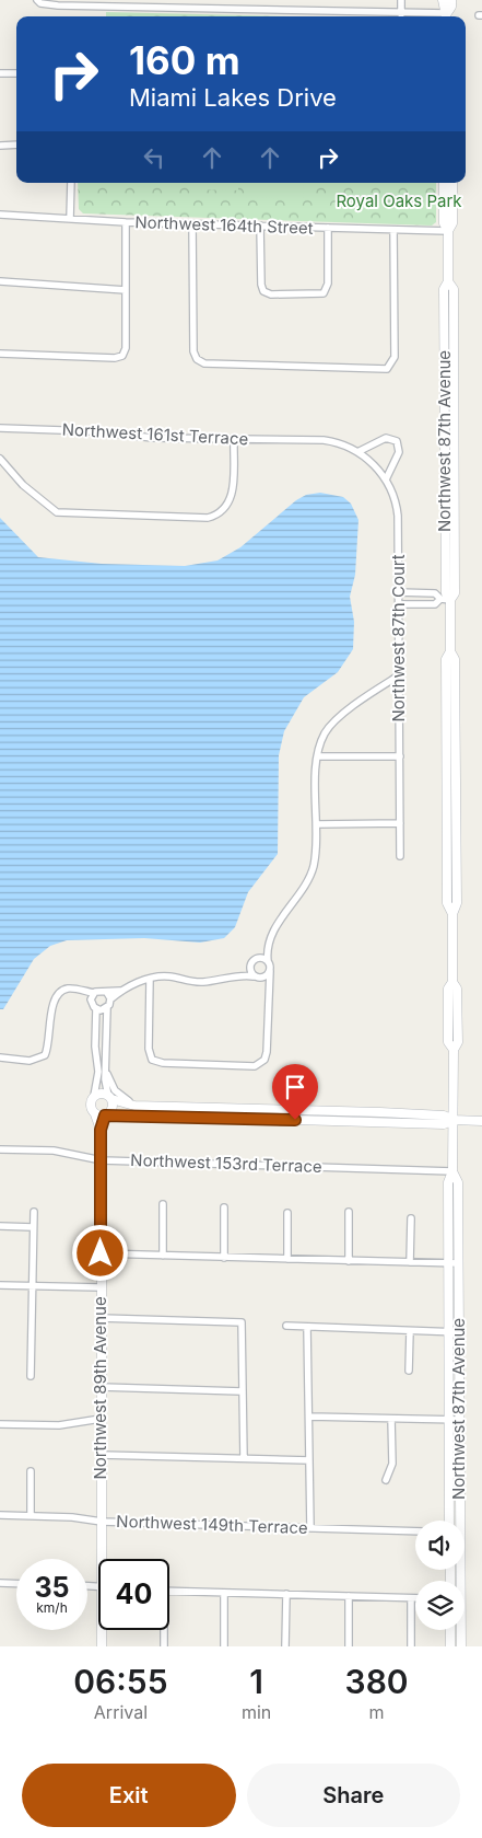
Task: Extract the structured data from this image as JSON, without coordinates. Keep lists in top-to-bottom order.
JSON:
{
  "streets": {
    "street": [
      "Northwest 164th Street",
      "Northwest 161st Terrace",
      "Northwest 87th Avenue",
      "Northwest 87th Court",
      "Northwest 153rd Terrace",
      "Northwest 89th Avenue",
      "Northwest 149th Terrace"
    ]
  },
  "crossings": [
    ["Northwest 164th Street", "Northwest 87th Avenue"],
    ["Northwest 161st Terrace", "Northwest 87th Court"],
    ["Northwest 87th Avenue", "Northwest 153rd Terrace"],
    ["Northwest 153rd Terrace", "Northwest 89th Avenue"],
    ["Northwest 89th Avenue", "Northwest 149th Terrace"]
  ],
  "parks": ["Royal Oaks Park"],
  "page": {
    "turn": ["160 m", "Miami Lakes Drive"],
    "speed": "35 km/h",
    "limit": "40",
    "eta": [
      "06:55",
      "Arrival",
      "1",
      "min",
      "380",
      "m"
    ],
    "buttons": ["Exit", "Share"]
  }
}
